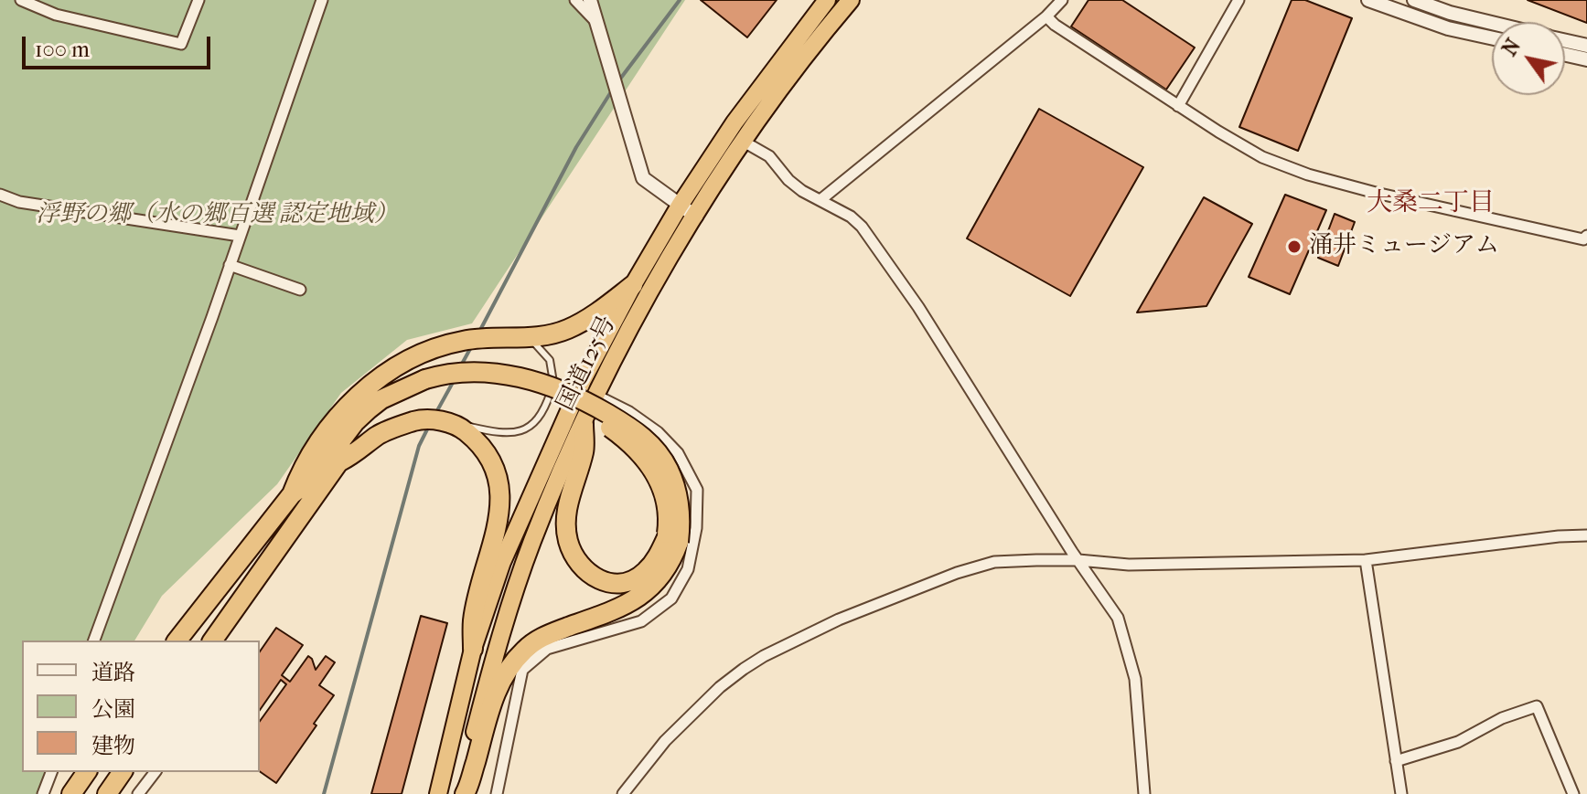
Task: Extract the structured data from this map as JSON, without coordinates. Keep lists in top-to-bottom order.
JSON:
{
  "streets": {
    "highway": ["国道125号"]
  },
  "districts": ["大桑二丁目"],
  "parks": ["浮野の郷（水の郷百選 認定地域）"],
  "places": ["涌井ミュージアム"],
  "legend": ["道路", "公園", "建物"],
  "scale_bar": "100 m",
  "north": "top left"
}
